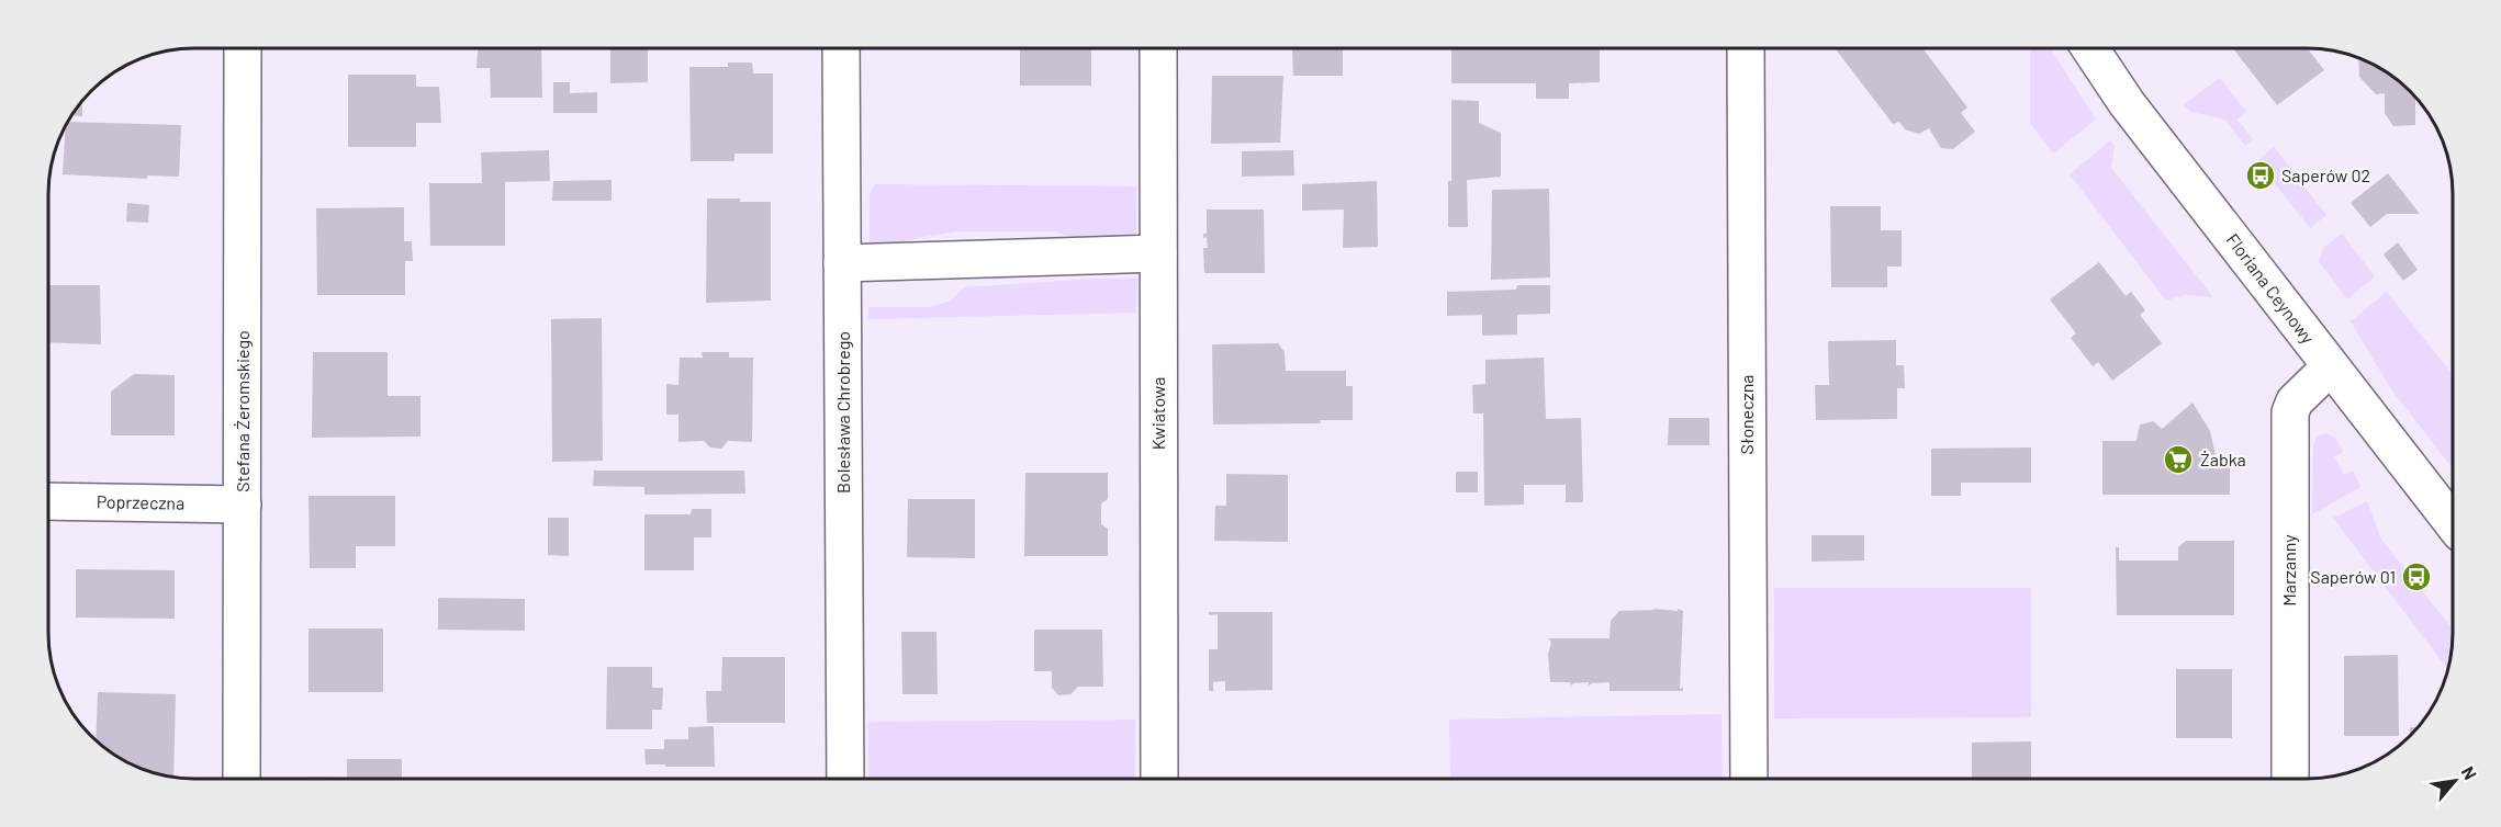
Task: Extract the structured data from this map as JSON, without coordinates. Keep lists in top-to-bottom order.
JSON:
{
  "streets": {
    "street": [
      "Floriana Ceynowy",
      "Stefana Żeromskiego",
      "Bolesława Chrobrego",
      "Kwiatowa",
      "Słoneczna",
      "Poprzeczna",
      "Marzanny"
    ]
  },
  "crossings": [
    ["Floriana Ceynowy", "Marzanny"],
    ["Stefana Żeromskiego", "Poprzeczna"]
  ],
  "places": {
    "bus stop": ["Saperów 02", "Saperów 01"],
    "supermarket": ["Żabka"]
  },
  "north": "top right"
}
